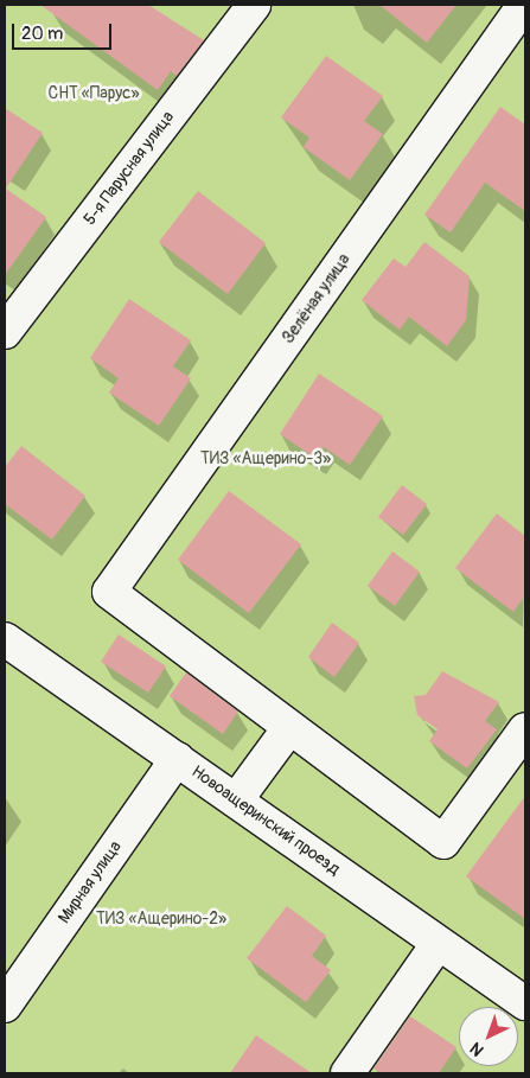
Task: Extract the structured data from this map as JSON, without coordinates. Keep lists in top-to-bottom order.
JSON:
{
  "streets": {
    "street": [
      "5-я Парусная улица",
      "Зелёная улица",
      "Новоащеринский проезд",
      "Мирная улица"
    ]
  },
  "crossings": [
    ["Новоащеринский проезд", "Мирная улица"]
  ],
  "parks": ["СНТ «Парус»", "ТИЗ «Ащерино-3»", "ТИЗ «Ащерино-2»"],
  "scale_bar": "20 m",
  "north": "bottom left"
}
